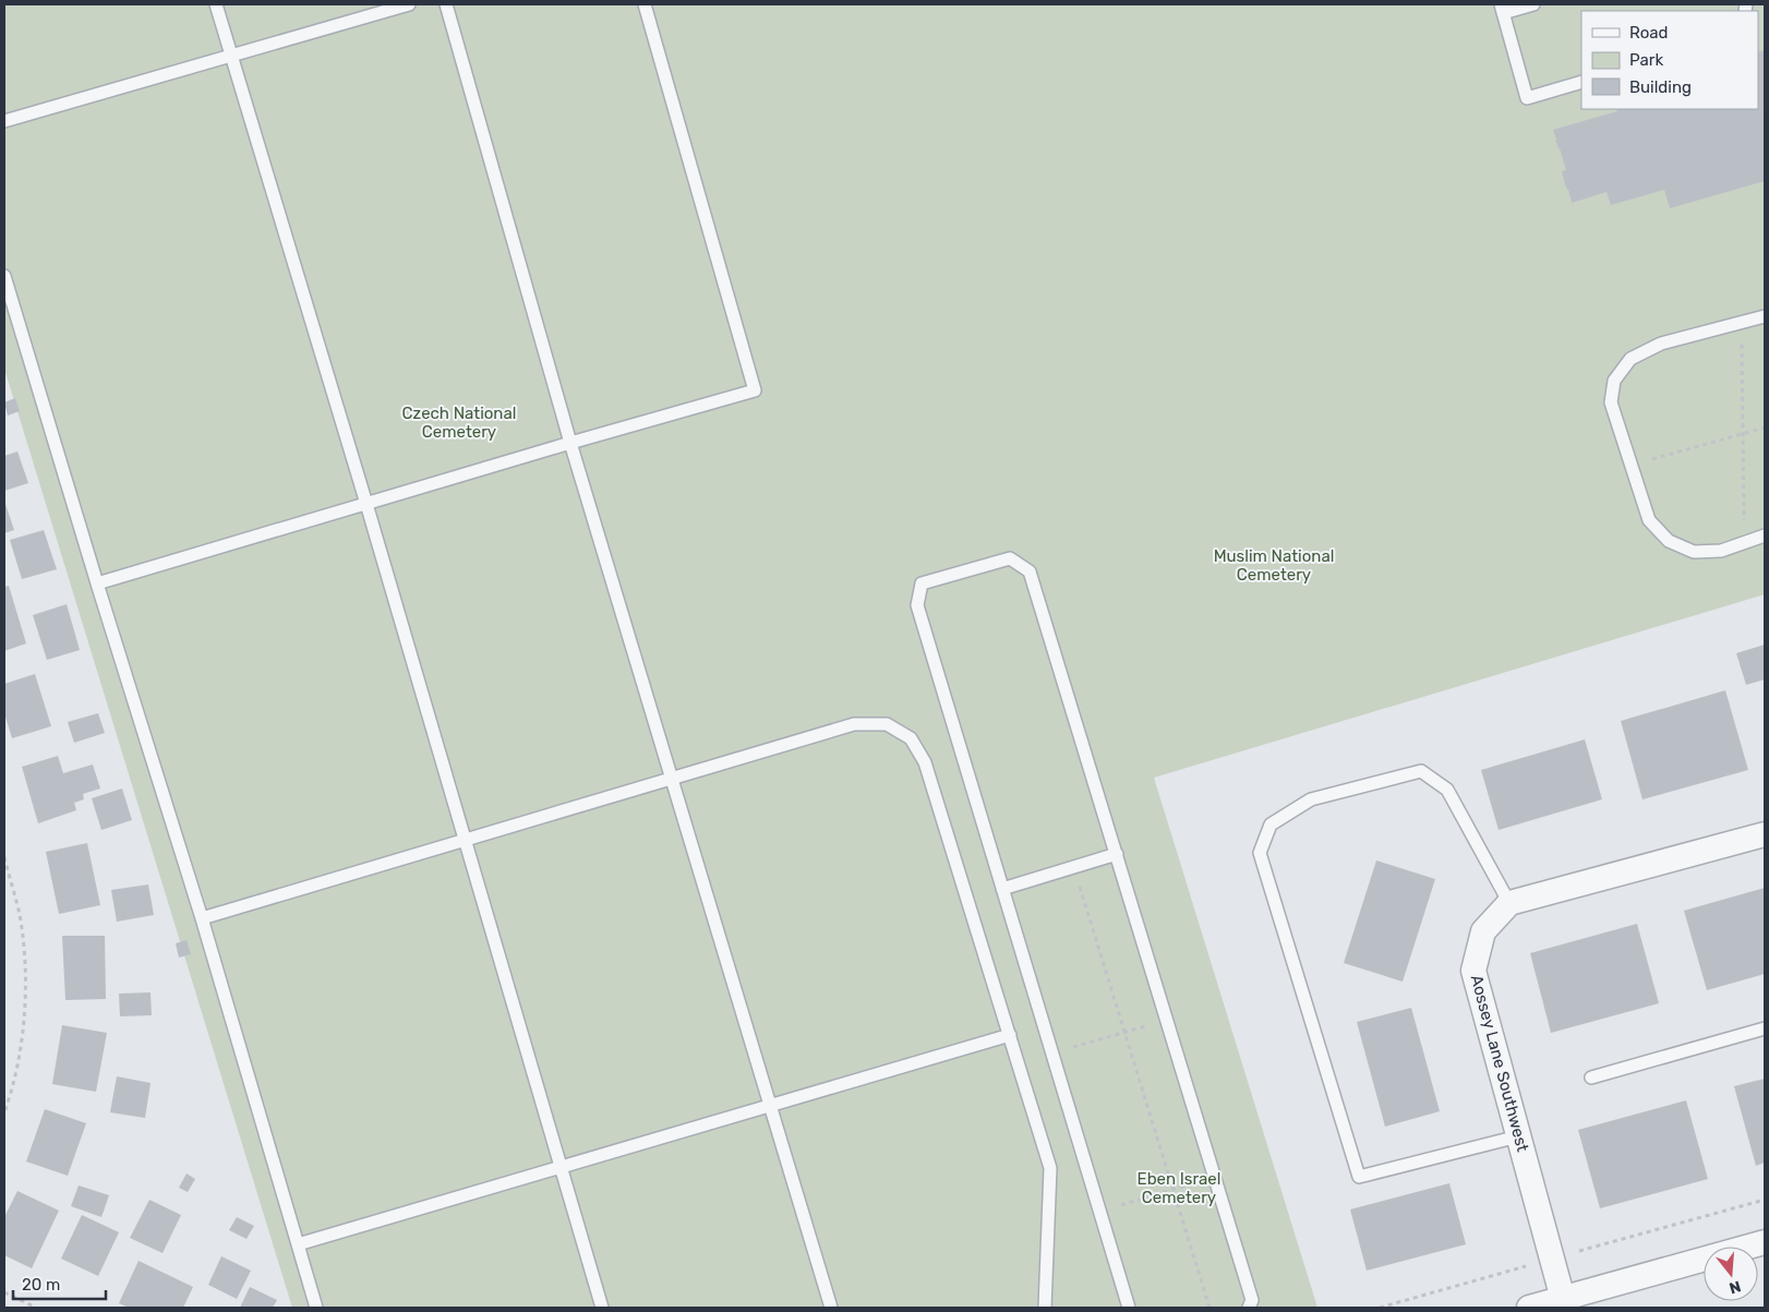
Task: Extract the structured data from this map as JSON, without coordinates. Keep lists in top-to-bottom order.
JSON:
{
  "streets": {
    "street": ["Aossey Lane Southwest"]
  },
  "parks": ["Czech National Cemetery", "Muslim National Cemetery", "Eben Israel Cemetery"],
  "legend": ["Road", "Park", "Building"],
  "scale_bar": "20 m",
  "north": "bottom"
}
